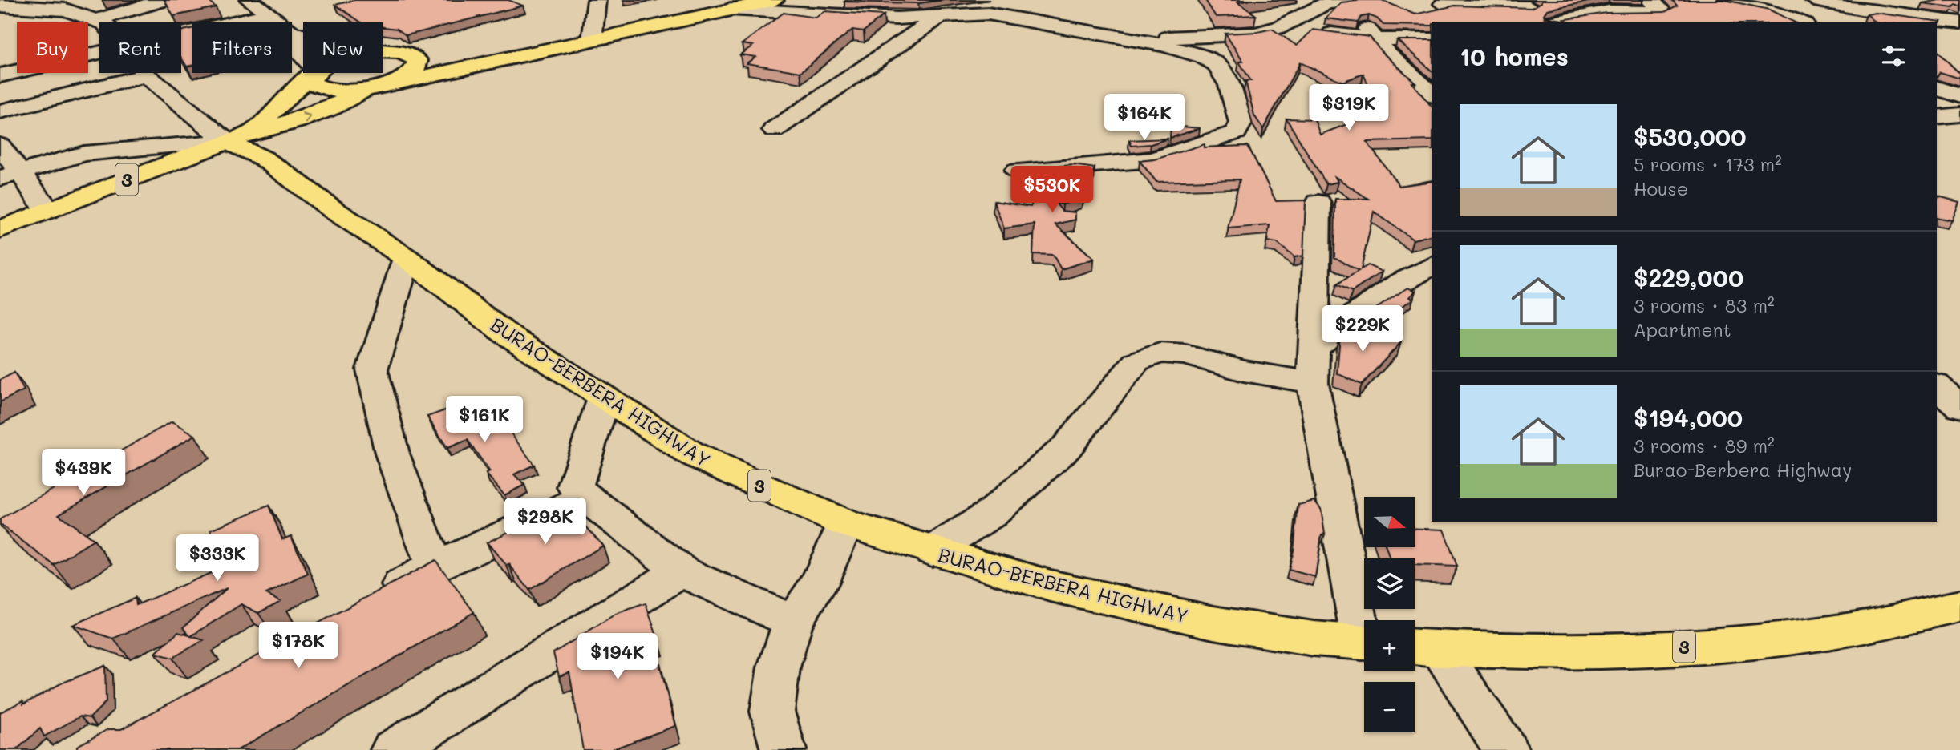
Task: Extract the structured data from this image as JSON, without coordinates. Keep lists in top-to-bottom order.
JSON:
{
  "streets": {
    "highway": ["3", "BURAO-BERBERA HIGHWAY"]
  },
  "crossings": [
    ["3", "BURAO-BERBERA HIGHWAY"]
  ],
  "north": "right",
  "page": {
    "chip": [
      "Buy",
      "Rent",
      "Filters",
      "New"
    ],
    "heading": "10 homes",
    "price": [
      "$319K",
      "$164K",
      "$530K",
      "$229K",
      "$161K",
      "$439K",
      "$298K",
      "$333K",
      "$178K",
      "$194K"
    ],
    "list": [
      {
        "name": "$530,000",
        "note": "5 rooms · 173 m² · House"
      },
      {
        "name": "$229,000",
        "note": "3 rooms · 83 m² · Apartment"
      },
      {
        "name": "$194,000",
        "note": "3 rooms · 89 m² · Burao-Berbera Highway"
      }
    ],
    "map_buttons": ["+", "−"]
  }
}
